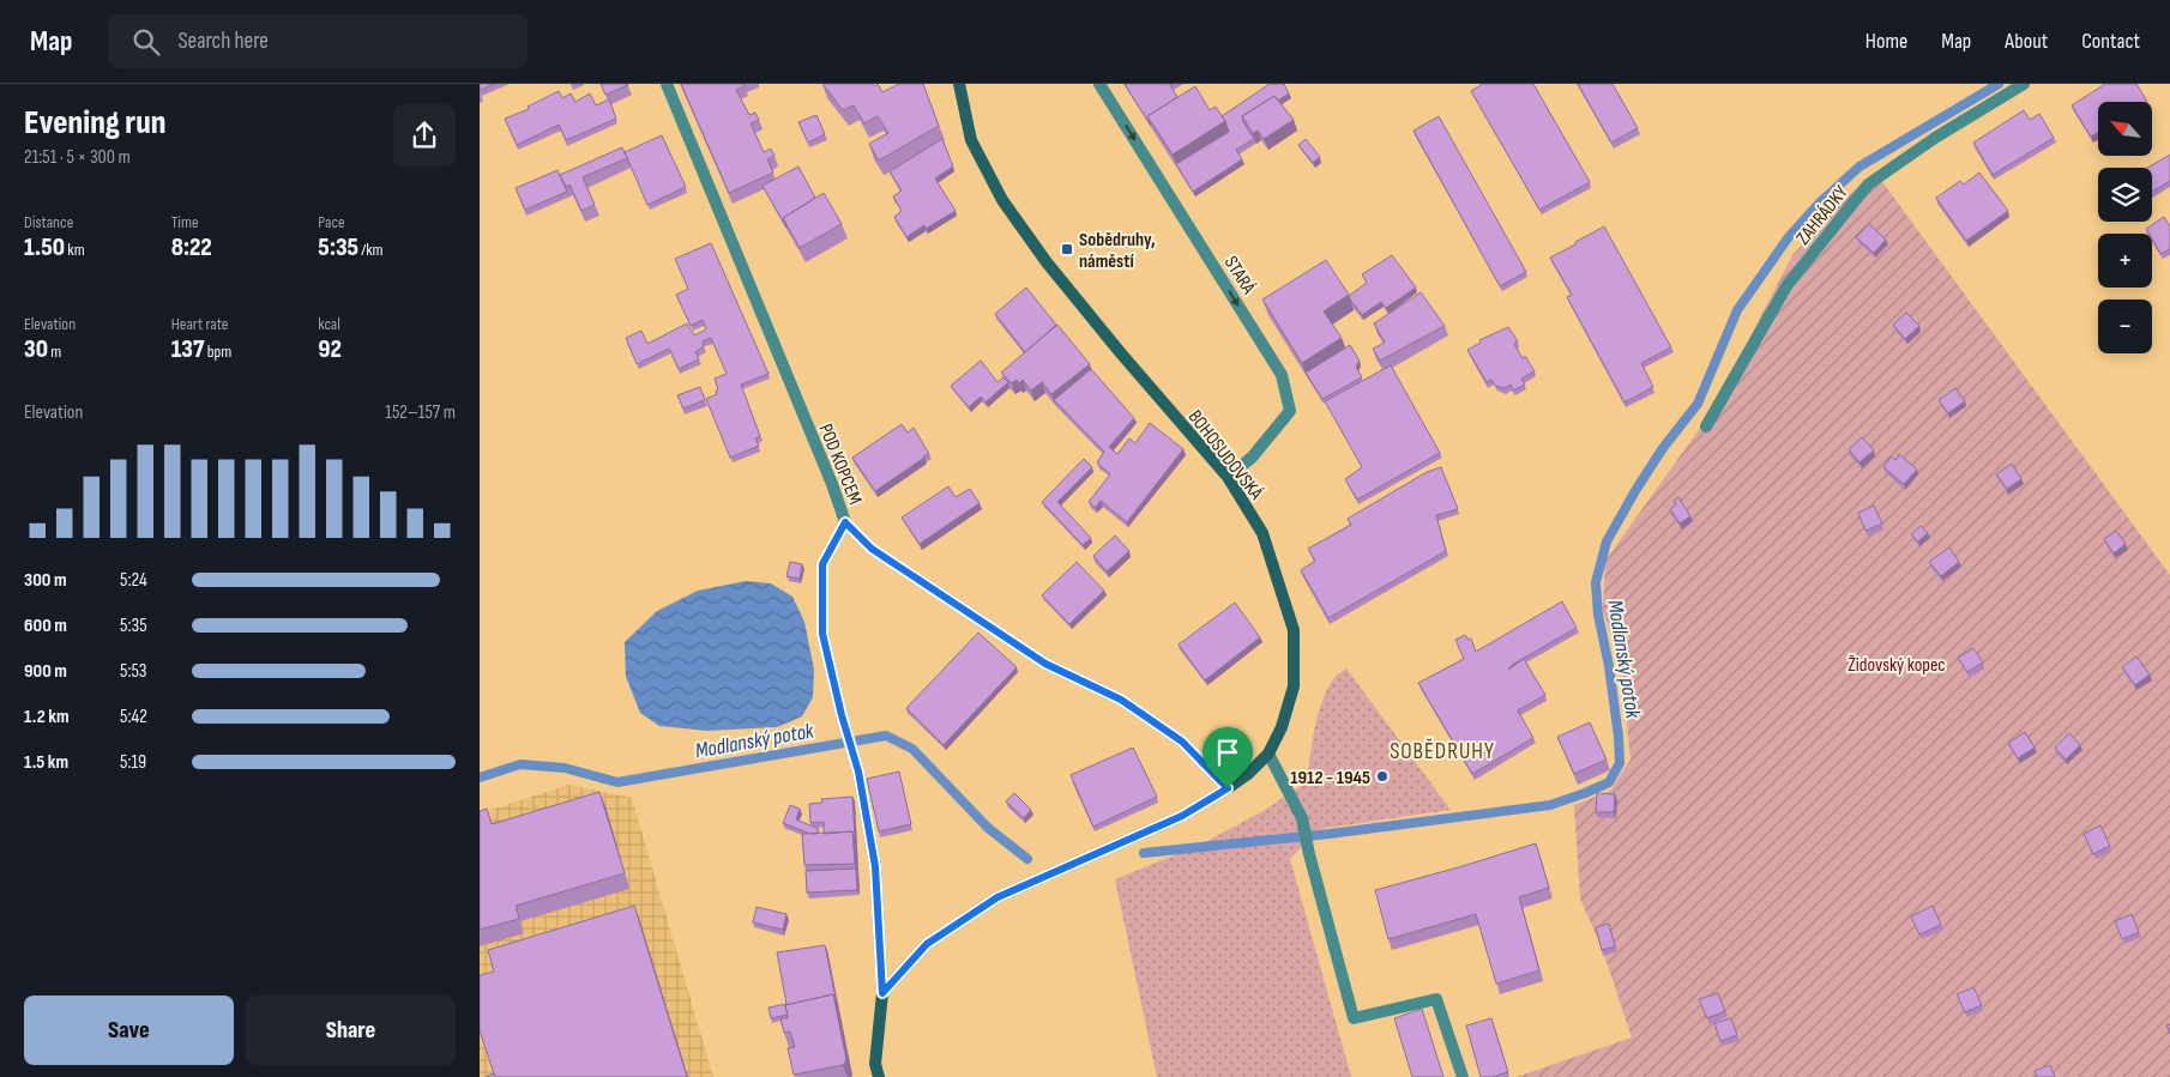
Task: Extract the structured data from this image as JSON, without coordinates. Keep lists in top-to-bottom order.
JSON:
{
  "streets": {
    "street": [
      "ZAHRÁDKY",
      "STARÁ",
      "BOHOSUDOVSKÁ",
      "POD KOPCEM"
    ]
  },
  "crossings": [
    ["STARÁ", "BOHOSUDOVSKÁ"],
    ["BOHOSUDOVSKÁ", "POD KOPCEM"]
  ],
  "one_way": ["STARÁ"],
  "districts": ["SOBĚDRUHY"],
  "water": ["Modlanský potok"],
  "parks": ["Židovský kopec"],
  "places": {
    "transit": ["Sobědruhy, náměstí"],
    "other": ["1912 - 1945"]
  },
  "north": "top left",
  "page": {
    "header": "Map",
    "search": "Search here",
    "nav": [
      "Home",
      "Map",
      "About",
      "Contact"
    ],
    "heading": ["Evening run", "21:51 · 5 × 300 m"],
    "map_buttons": ["+", "−"],
    "stats": [
      ["Distance", "1.50 km"],
      ["Time", "8:22"],
      ["Pace", "5:35 /km"],
      ["Elevation", "30 m"],
      ["Heart rate", "137 bpm"],
      ["kcal", "92"]
    ],
    "chart": ["Elevation", "152–157 m"],
    "list": [
      {
        "name": "300 m",
        "note": "5:24"
      },
      {
        "name": "600 m",
        "note": "5:35"
      },
      {
        "name": "900 m",
        "note": "5:53"
      },
      {
        "name": "1.2 km",
        "note": "5:42"
      },
      {
        "name": "1.5 km",
        "note": "5:19"
      }
    ],
    "buttons": ["Save", "Share"]
  }
}
